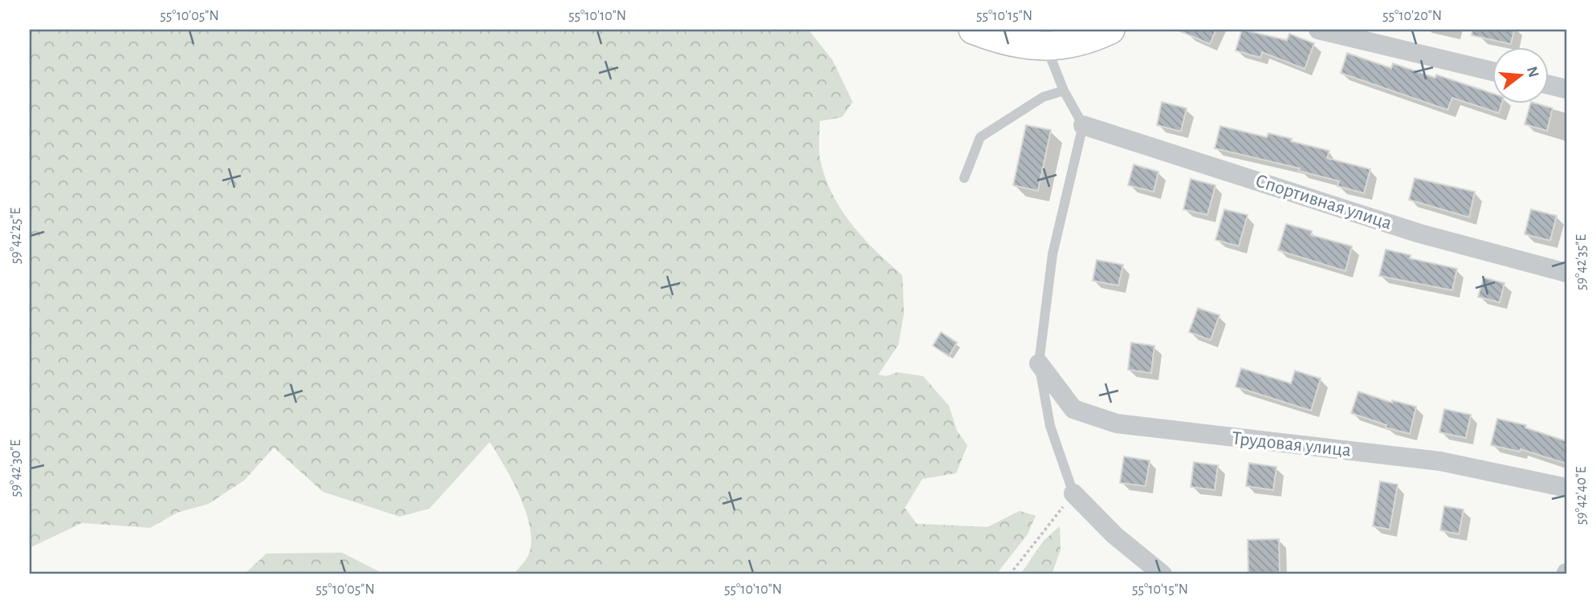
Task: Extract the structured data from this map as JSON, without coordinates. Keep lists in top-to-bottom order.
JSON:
{
  "streets": {
    "street": ["Спортивная улица", "Трудовая улица"]
  },
  "north": "right",
  "coordinates": [
    "55°10'05\"N",
    "55°10'10\"N",
    "55°10'15\"N",
    "55°10'20\"N",
    "59°42'25\"E",
    "59°42'35\"E",
    "59°42'30\"E",
    "59°42'40\"E"
  ]
}
